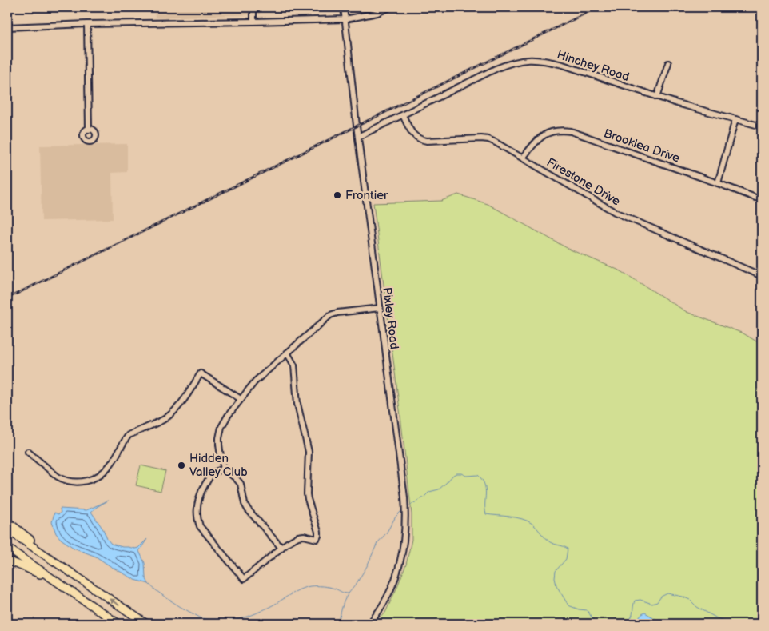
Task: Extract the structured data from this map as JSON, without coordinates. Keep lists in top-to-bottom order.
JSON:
{
  "streets": {
    "street": [
      "Hinchey Road",
      "Brooklea Drive",
      "Firestone Drive",
      "Pixley Road"
    ]
  },
  "crossings": [
    ["Hinchey Road", "Firestone Drive"],
    ["Hinchey Road", "Pixley Road"],
    ["Brooklea Drive", "Firestone Drive"]
  ],
  "places": ["Frontier", "Hidden Valley Club"]
}
